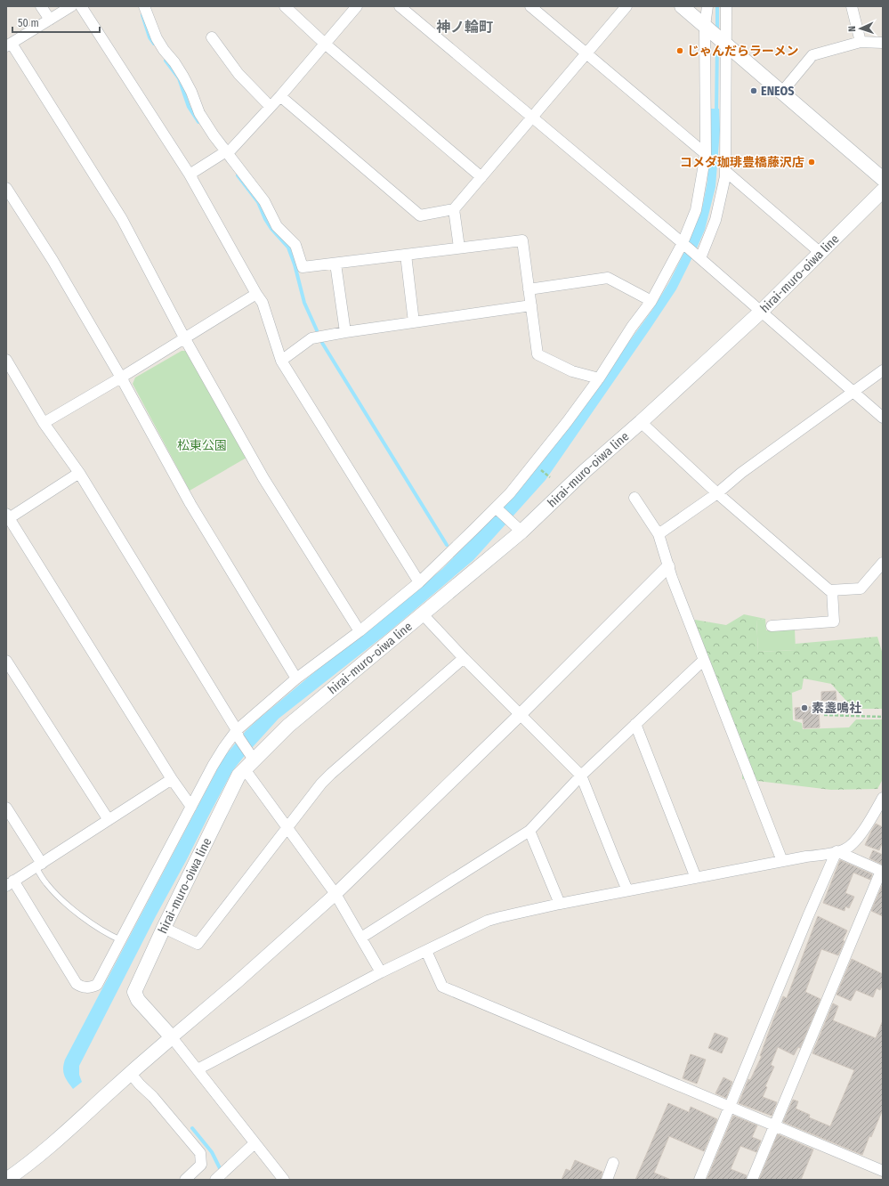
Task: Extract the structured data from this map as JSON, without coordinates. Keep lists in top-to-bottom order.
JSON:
{
  "streets": {
    "main road": ["hirai-muro-oiwa line"]
  },
  "districts": ["神ノ輪町"],
  "parks": ["松東公園"],
  "places": [
    "じゃんだらラーメン",
    "ENEOS",
    "コメダ珈琲豊橋藤沢店",
    "素盞鳴社"
  ],
  "scale_bar": "50 m",
  "north": "left"
}
